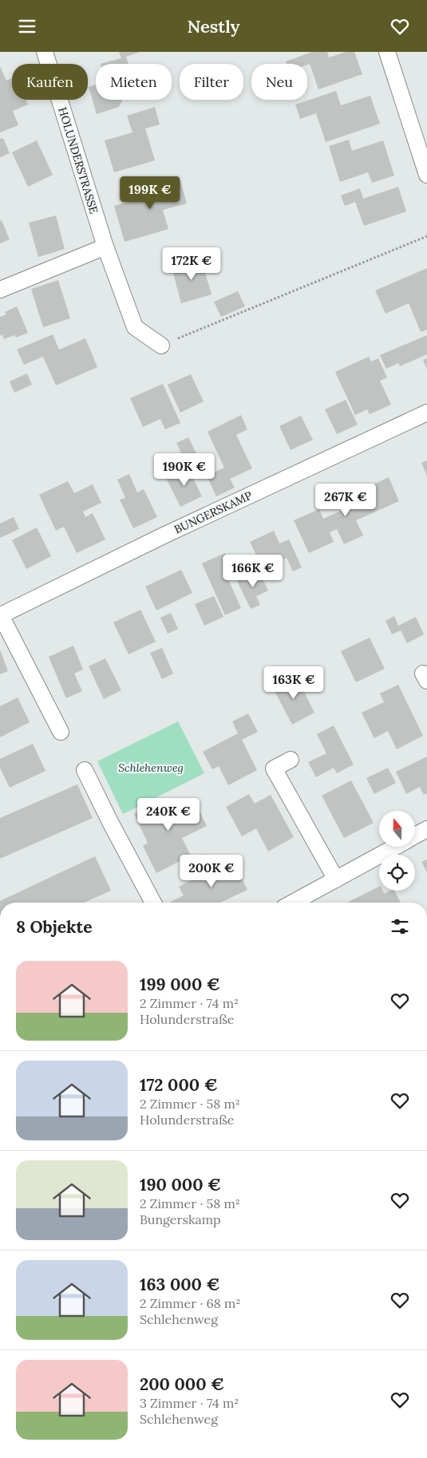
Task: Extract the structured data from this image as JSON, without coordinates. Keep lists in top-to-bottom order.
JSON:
{
  "streets": {
    "street": ["HOLUNDERSTRASSE", "BUNGERSKAMP"]
  },
  "parks": ["Schlehenweg"],
  "north": "top",
  "page": {
    "header": "Nestly",
    "chip": [
      "Kaufen",
      "Mieten",
      "Filter",
      "Neu"
    ],
    "price": [
      "199K €",
      "172K €",
      "190K €",
      "267K €",
      "166K €",
      "163K €",
      "240K €",
      "200K €"
    ],
    "heading": "8 Objekte",
    "list": [
      {
        "name": "199 000 €",
        "note": "2 Zimmer · 74 m² · Holunderstraße"
      },
      {
        "name": "172 000 €",
        "note": "2 Zimmer · 58 m² · Holunderstraße"
      },
      {
        "name": "190 000 €",
        "note": "2 Zimmer · 58 m² · Bungerskamp"
      },
      {
        "name": "163 000 €",
        "note": "2 Zimmer · 68 m² · Schlehenweg"
      },
      {
        "name": "200 000 €",
        "note": "3 Zimmer · 74 m² · Schlehenweg"
      }
    ]
  }
}
